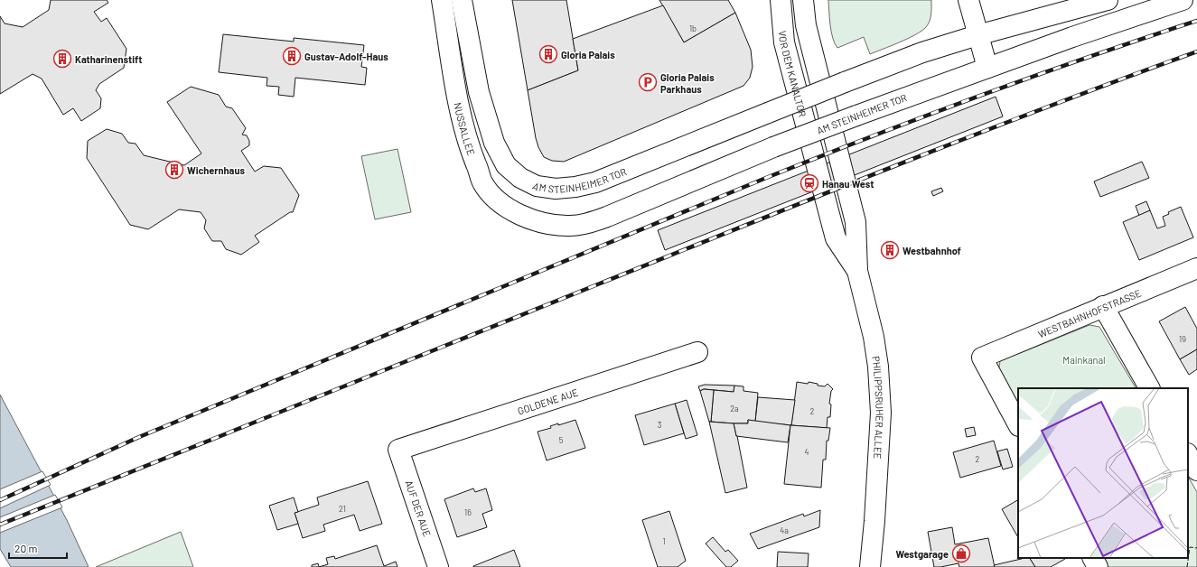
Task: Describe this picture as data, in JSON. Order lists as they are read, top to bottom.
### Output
{
  "streets": {
    "main road": [
      "VOR DEM KANALTOR",
      "AM STEINHEIMER TOR",
      "NUSSALLEE",
      "WESTBAHNHOFSTRASSE",
      "GOLDENE AUE",
      "PHILIPPSRUHER ALLEE",
      "AUF DER AUE"
    ]
  },
  "crossings": [
    ["VOR DEM KANALTOR", "PHILIPPSRUHER ALLEE"],
    ["AM STEINHEIMER TOR", "NUSSALLEE"],
    ["GOLDENE AUE", "AUF DER AUE"]
  ],
  "parks": ["Mainkanal"],
  "places": {
    "building": [
      "Gloria Palais",
      "Gustav-Adolf-Haus",
      "Katharinenstift",
      "Wichernhaus",
      "Westbahnhof"
    ],
    "parking": ["Gloria Palais Parkhaus"],
    "station": ["Hanau West"],
    "shop": ["Westgarage"]
  },
  "house_numbers": [
    "1b",
    "19",
    "2a",
    "2",
    "3",
    "5",
    "4",
    "2",
    "21",
    "16",
    "4a",
    "1"
  ],
  "scale_bar": "20 m"
}
